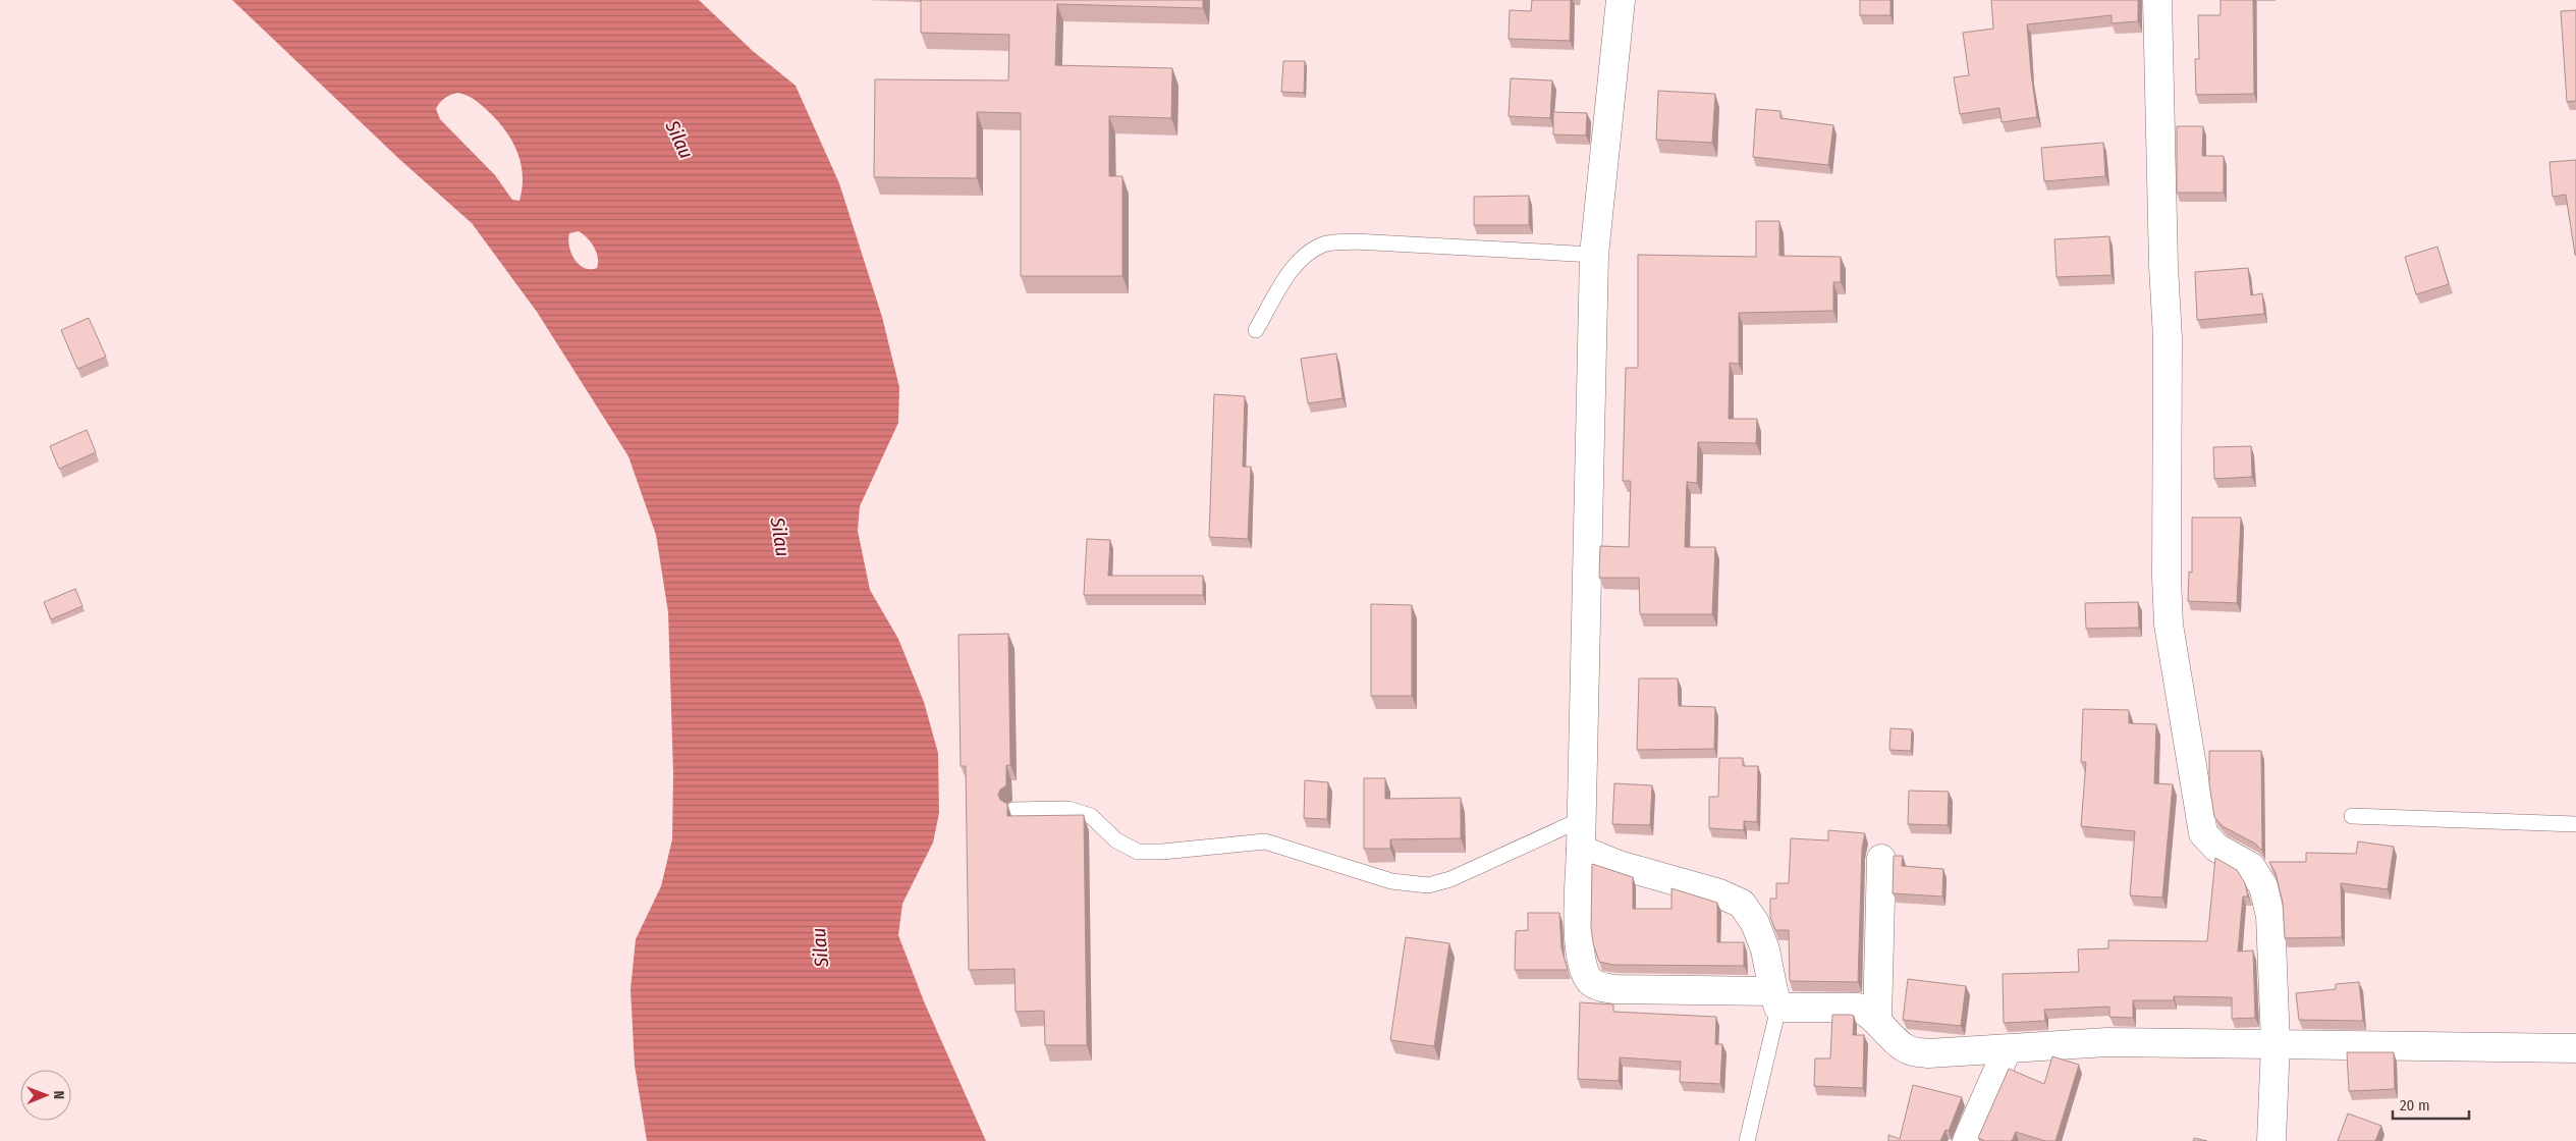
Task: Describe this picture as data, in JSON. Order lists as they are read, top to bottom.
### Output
{
  "water": ["Silau"],
  "scale_bar": "20 m",
  "north": "right"
}
